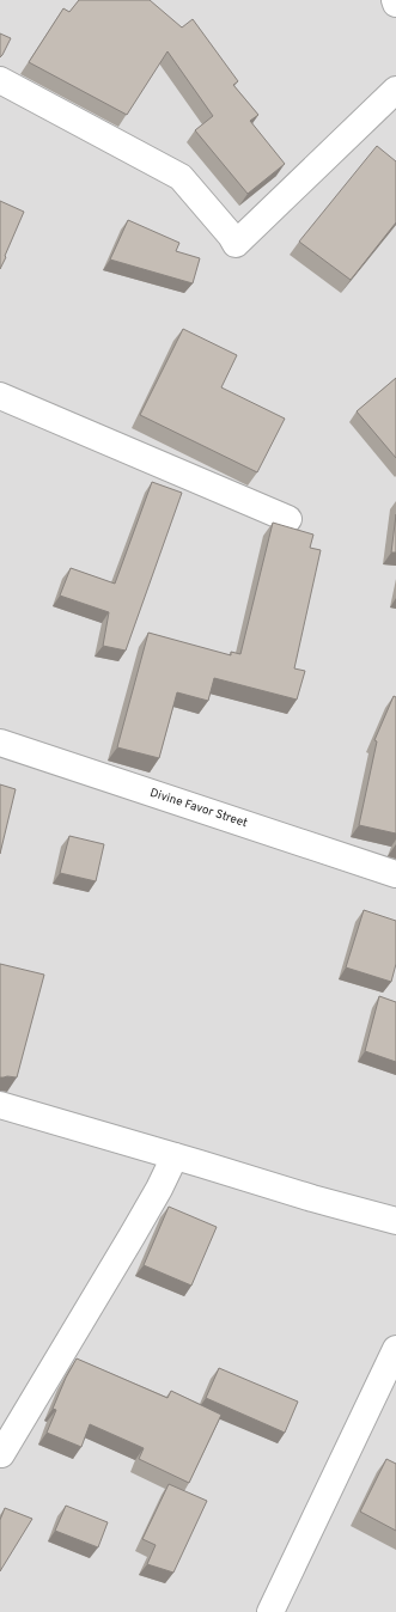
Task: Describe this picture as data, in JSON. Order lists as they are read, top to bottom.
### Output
{
  "streets": {
    "street": ["Divine Favor Street"]
  }
}
